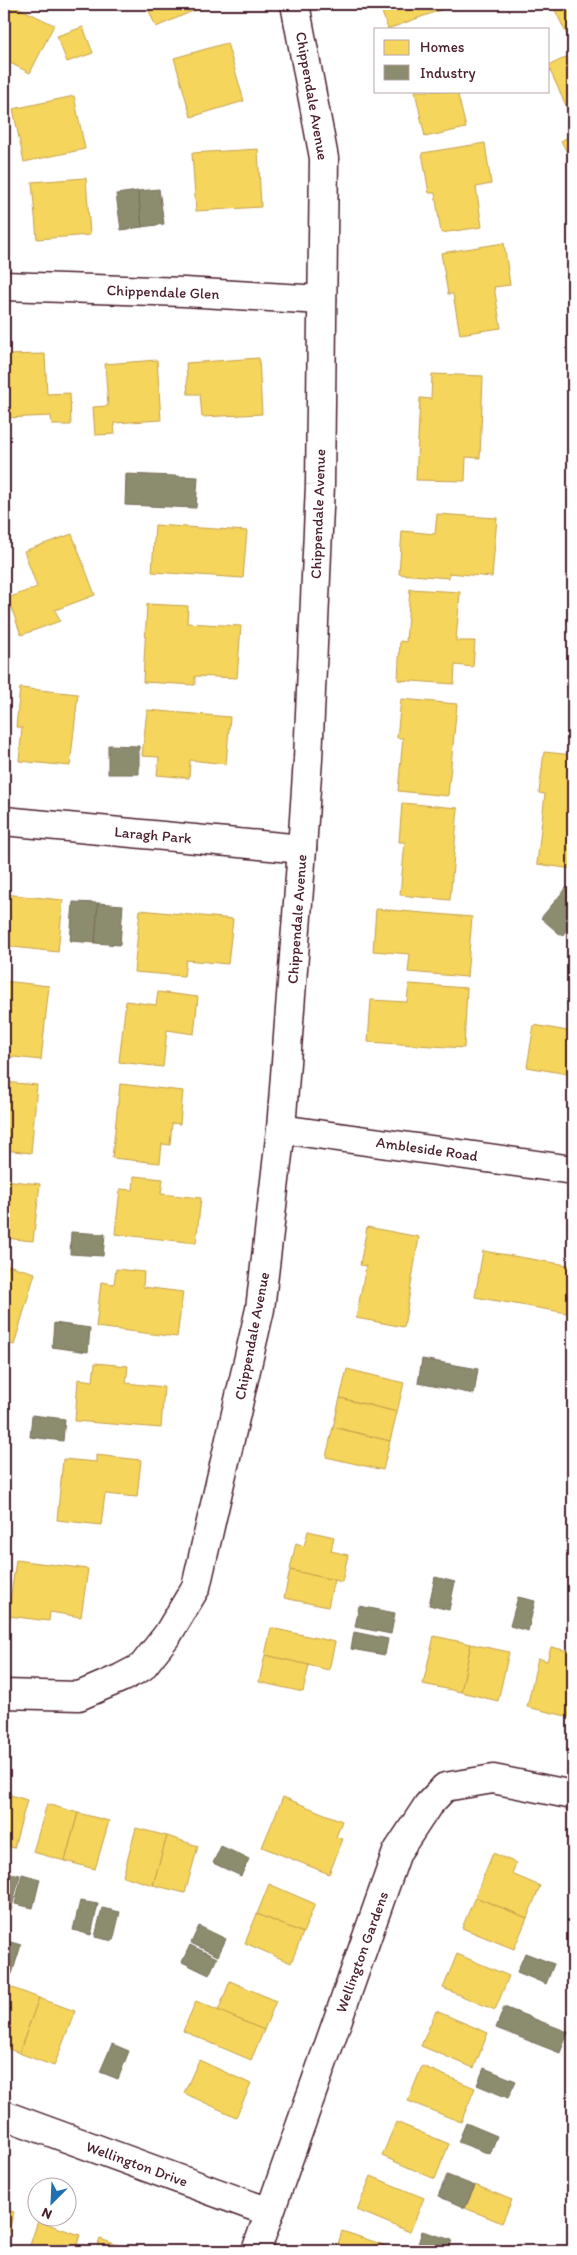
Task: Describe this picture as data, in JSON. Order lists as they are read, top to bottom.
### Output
{
  "streets": {
    "street": [
      "Chippendale Avenue",
      "Chippendale Glen",
      "Laragh Park",
      "Ambleside Road",
      "Wellington Gardens",
      "Wellington Drive"
    ]
  },
  "crossings": [
    ["Chippendale Avenue", "Chippendale Glen"],
    ["Chippendale Avenue", "Laragh Park"],
    ["Chippendale Avenue", "Ambleside Road"],
    ["Wellington Gardens", "Wellington Drive"]
  ],
  "legend": ["Homes", "Industry"],
  "north": "bottom left"
}
